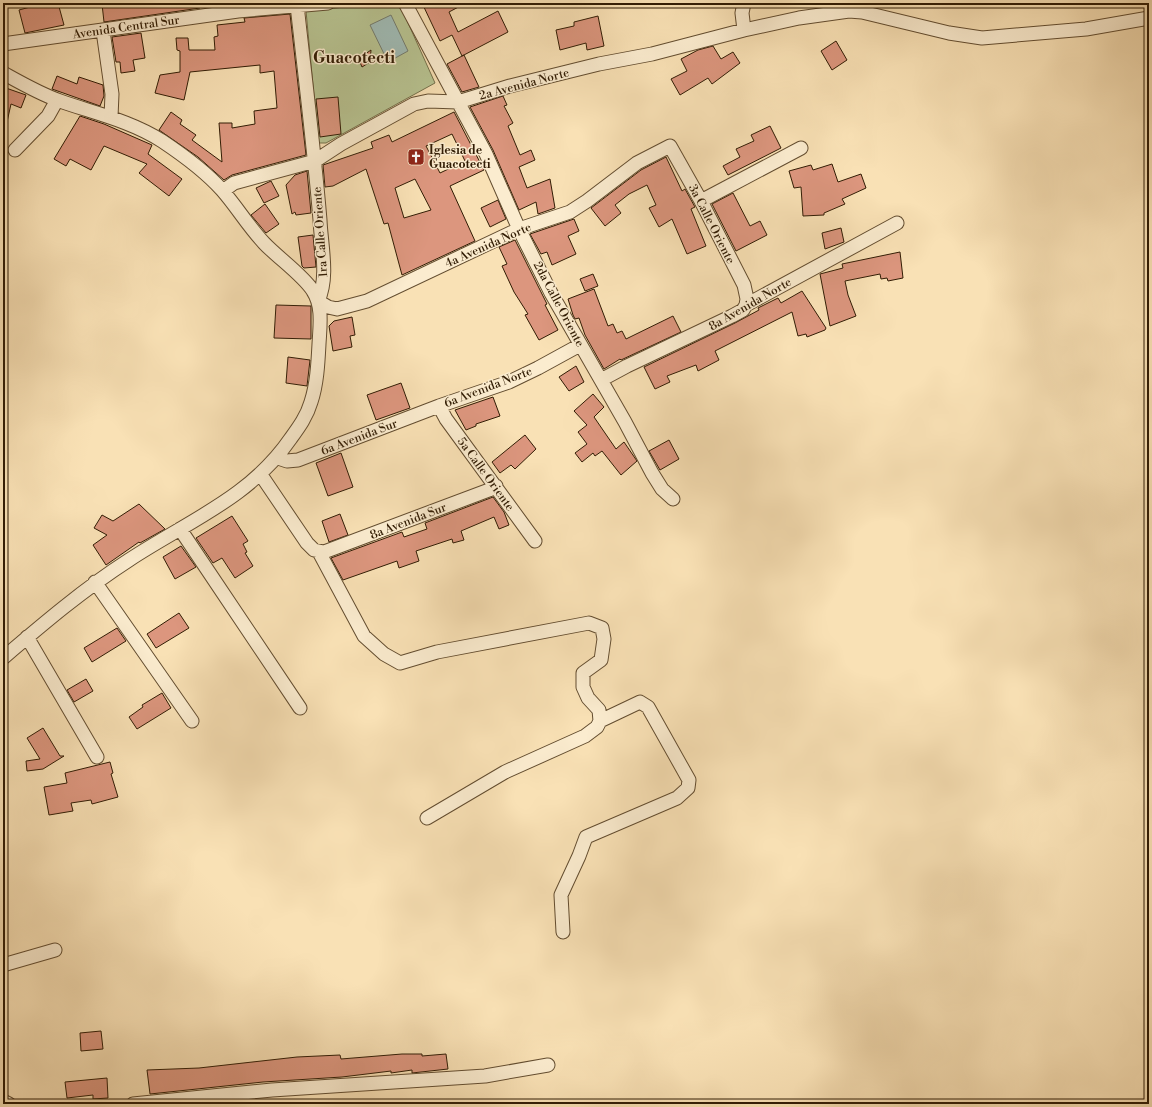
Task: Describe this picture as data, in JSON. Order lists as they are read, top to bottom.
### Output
{
  "streets": {
    "street": [
      "Avenida Central Sur",
      "2a Avenida Norte",
      "3a Calle Oriente",
      "1ra Calle Oriente",
      "4a Avenida Norte",
      "2da Calle Oriente",
      "8a Avenida Norte",
      "6a Avenida Norte",
      "6a Avenida Sur",
      "5a Calle Oriente",
      "8a Avenida Sur"
    ]
  },
  "crossings": [
    ["Avenida Central Sur", "1ra Calle Oriente"],
    ["2a Avenida Norte", "1ra Calle Oriente"],
    ["2a Avenida Norte", "2da Calle Oriente"],
    ["3a Calle Oriente", "4a Avenida Norte"],
    ["3a Calle Oriente", "8a Avenida Norte"],
    ["1ra Calle Oriente", "4a Avenida Norte"],
    ["4a Avenida Norte", "2da Calle Oriente"],
    ["2da Calle Oriente", "8a Avenida Norte"],
    ["2da Calle Oriente", "6a Avenida Norte"],
    ["6a Avenida Norte", "6a Avenida Sur"],
    ["6a Avenida Norte", "5a Calle Oriente"],
    ["6a Avenida Sur", "5a Calle Oriente"],
    ["5a Calle Oriente", "8a Avenida Sur"]
  ],
  "districts": ["Guacotecti"],
  "places": {
    "church": ["Iglesia de Guacotecti"]
  }
}
